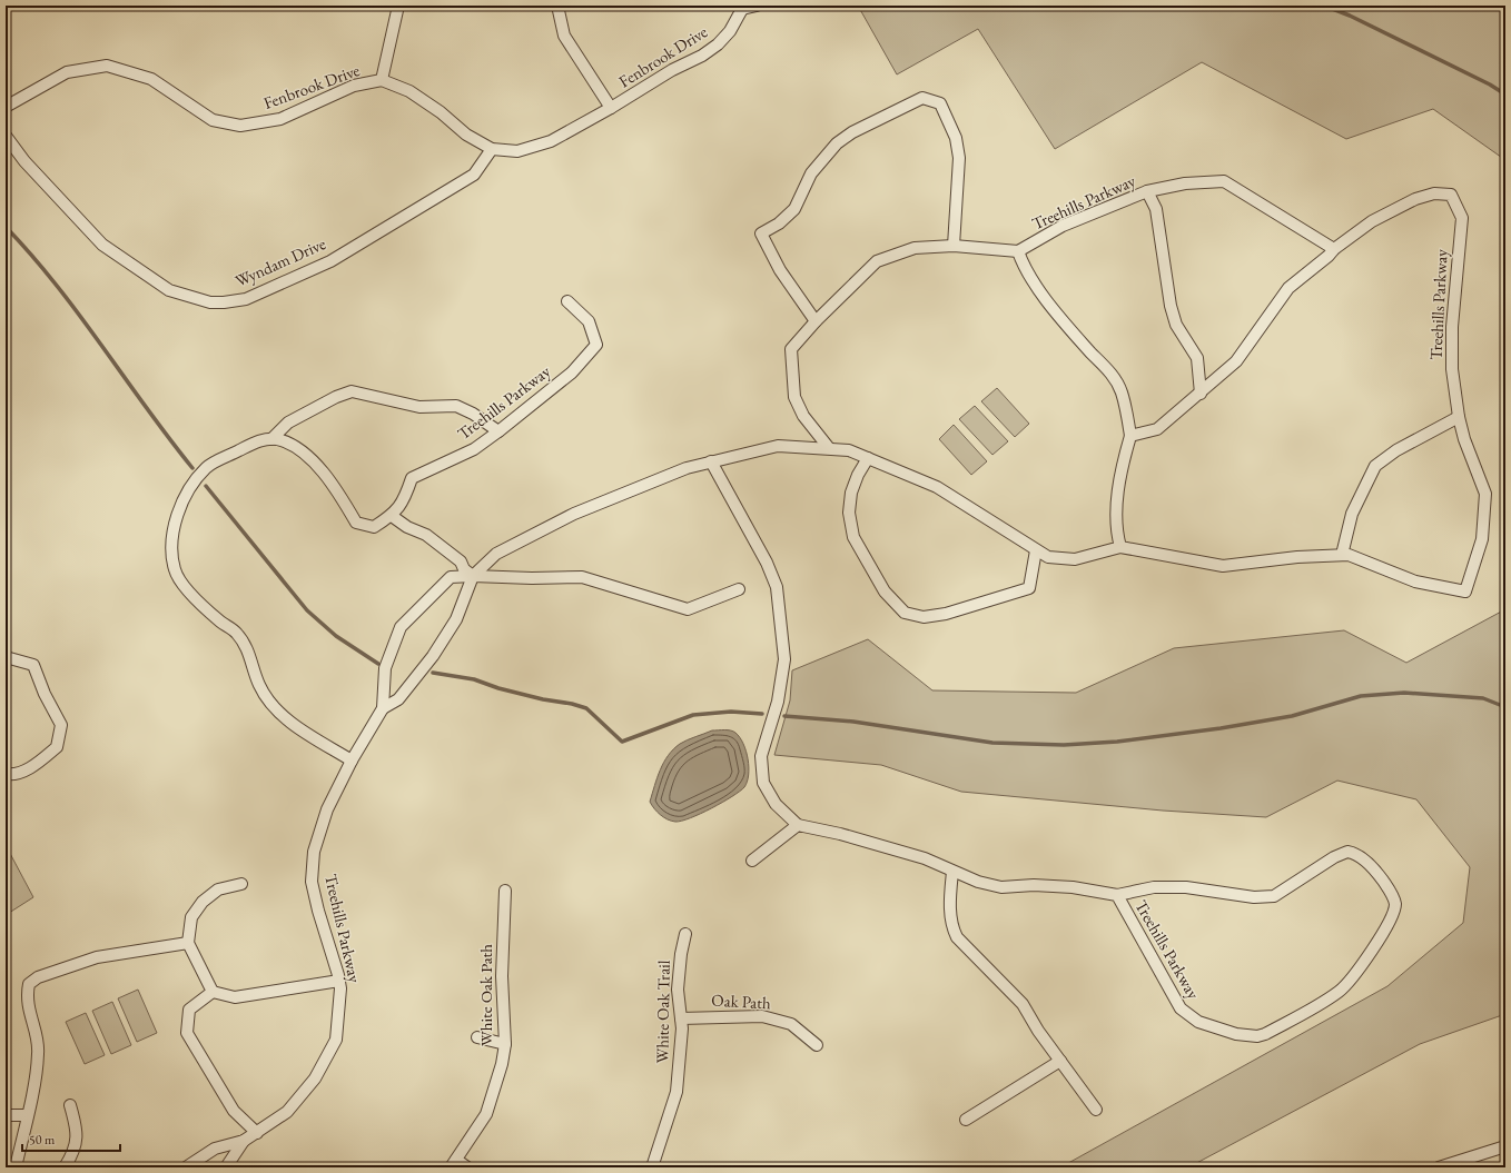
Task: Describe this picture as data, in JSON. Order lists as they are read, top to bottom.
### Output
{
  "streets": {
    "street": [
      "Fenbrook Drive",
      "Treehills Parkway",
      "Wyndam Drive",
      "White Oak Path",
      "Oak Path",
      "White Oak Trail"
    ]
  },
  "crossings": [
    ["Fenbrook Drive", "Wyndam Drive"],
    ["Oak Path", "White Oak Trail"]
  ],
  "scale_bar": "50 m"
}
